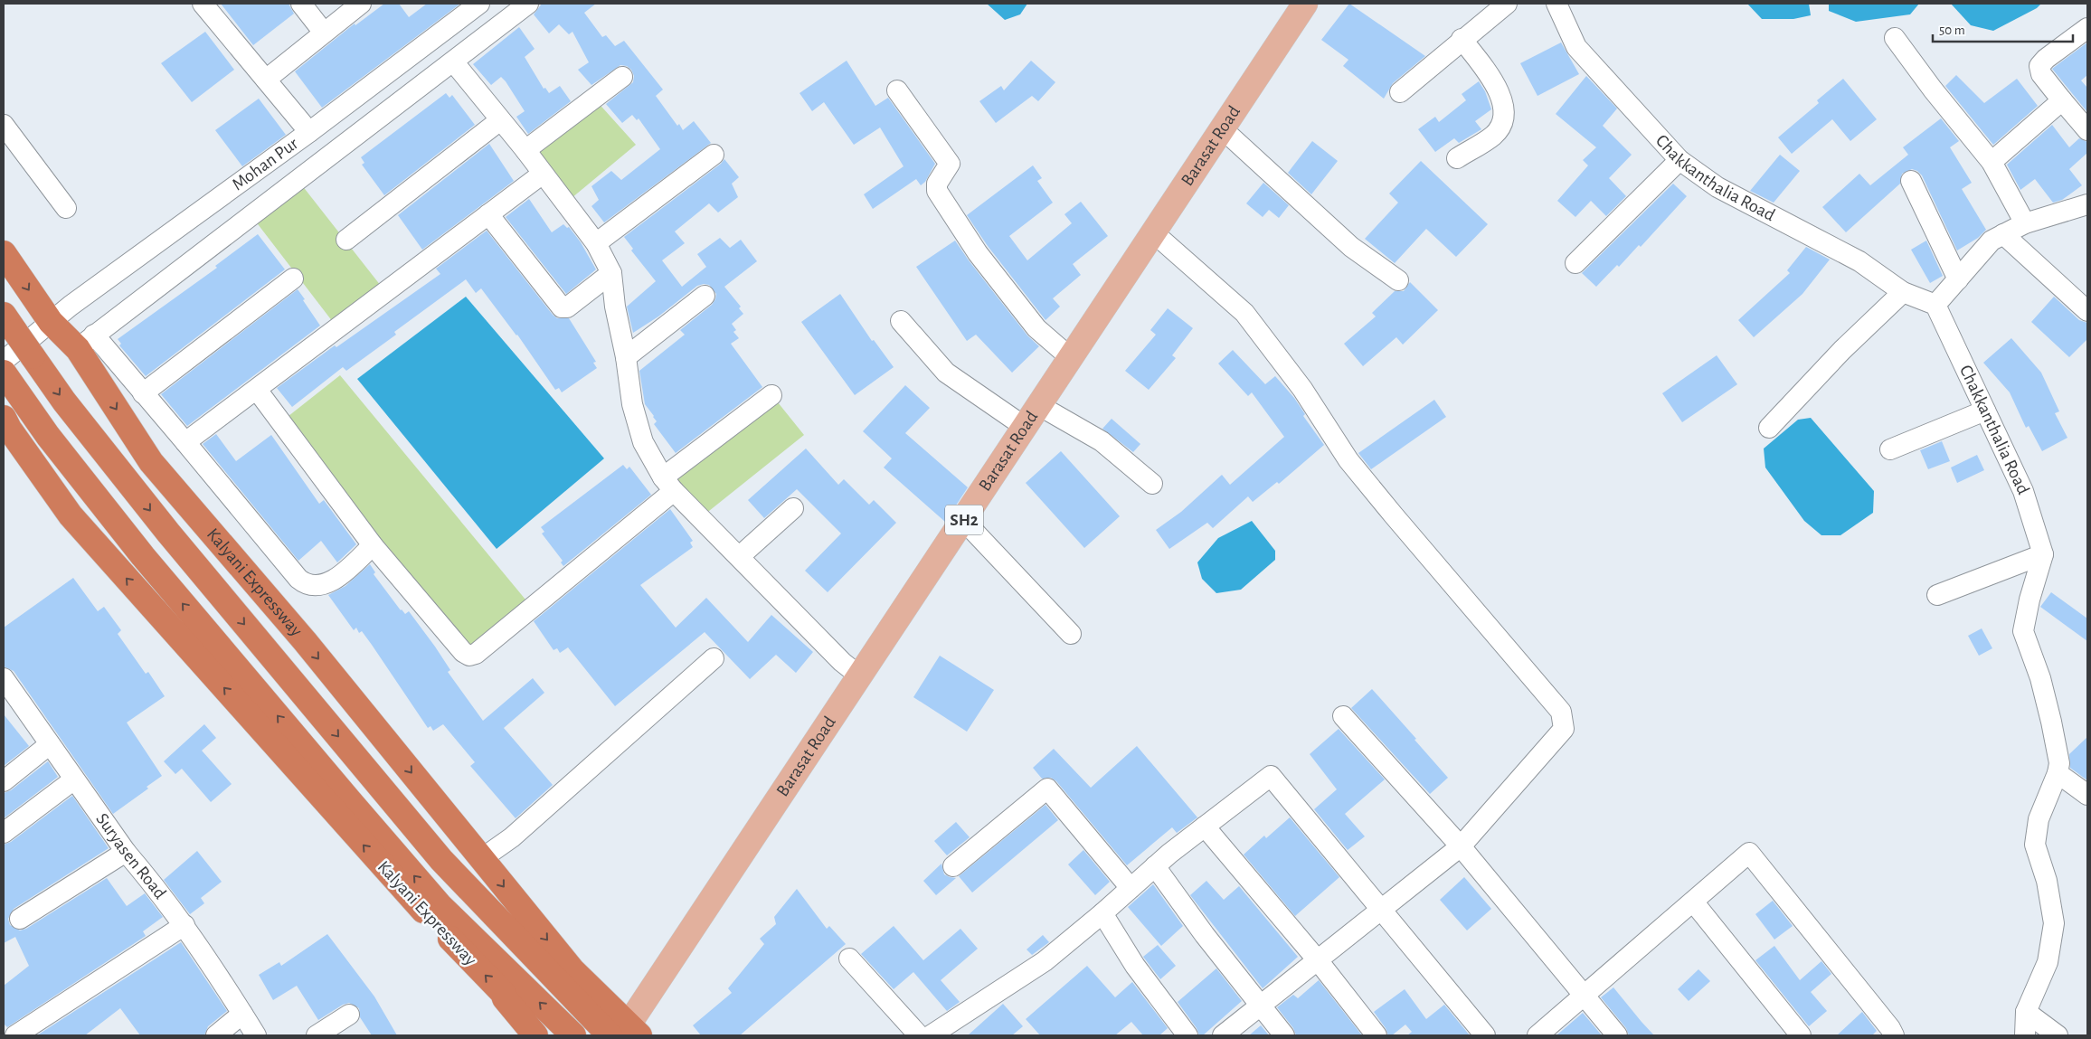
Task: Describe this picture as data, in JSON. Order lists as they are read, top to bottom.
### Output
{
  "streets": {
    "highway": ["Kalyani Expressway"],
    "main road": ["Barasat Road", "SH2"],
    "street": ["Mohan Pur", "Chakkanthalia Road", "Suryasen Road"]
  },
  "crossings": [
    ["Barasat Road", "Kalyani Expressway"],
    ["Mohan Pur", "Kalyani Expressway"]
  ],
  "scale_bar": "50 m"
}
